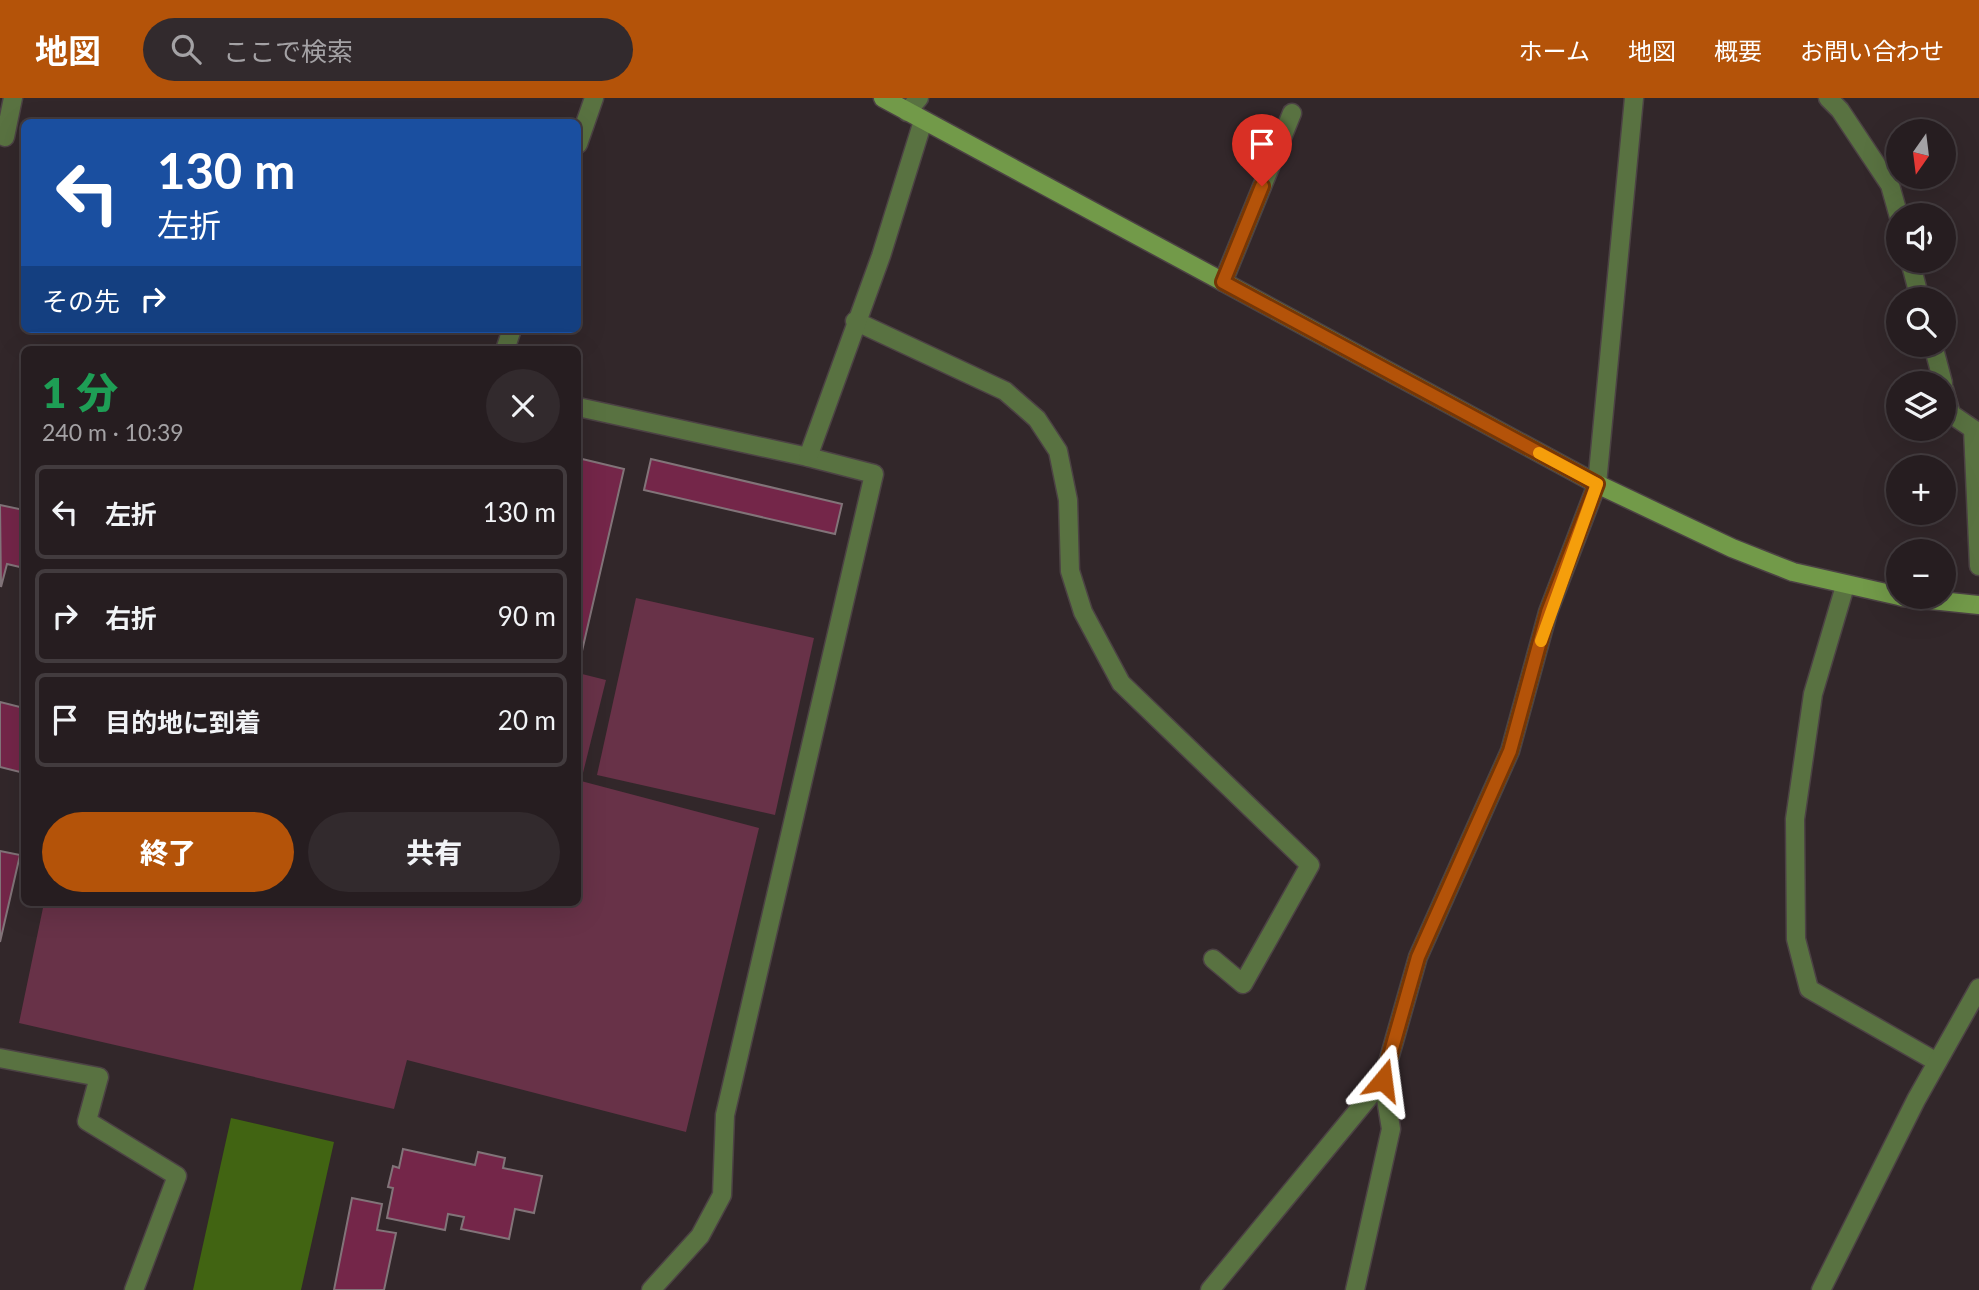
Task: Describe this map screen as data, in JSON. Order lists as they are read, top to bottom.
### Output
{
  "north": "bottom",
  "page": {
    "header": "地図",
    "search": "ここで検索",
    "nav": [
      "ホーム",
      "地図",
      "概要",
      "お問い合わせ"
    ],
    "map_buttons": ["+", "−"],
    "turn": ["130 m", "左折"],
    "then": "その先",
    "heading": ["1 分", "240 m · 10:39"],
    "list": [
      {
        "name": "左折",
        "value": "130 m"
      },
      {
        "name": "右折",
        "value": "90 m"
      },
      {
        "name": "目的地に到着",
        "value": "20 m"
      }
    ],
    "buttons": ["終了", "共有"]
  }
}
